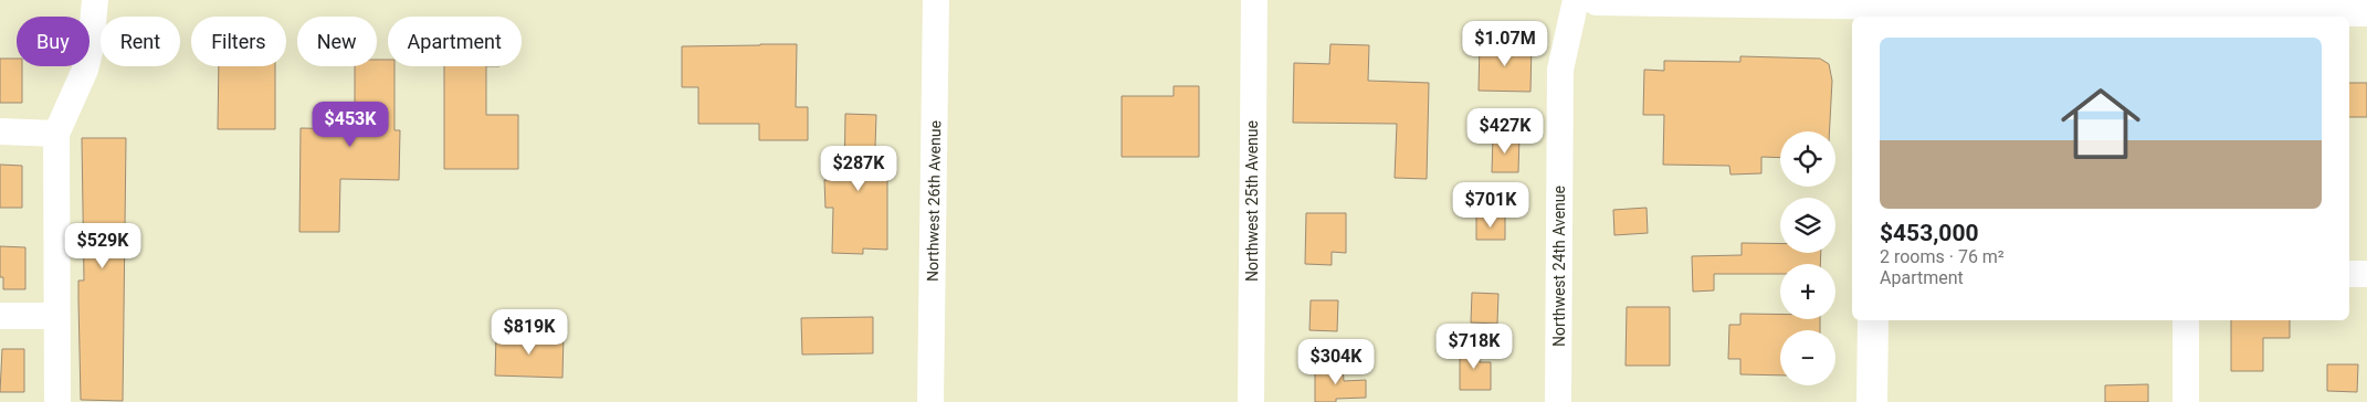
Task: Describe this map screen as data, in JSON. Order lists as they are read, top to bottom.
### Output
{
  "streets": {
    "street": ["Northwest 26th Avenue", "Northwest 25th Avenue", "Northwest 24th Avenue"]
  },
  "page": {
    "chip": [
      "Buy",
      "Rent",
      "Filters",
      "New",
      "Apartment"
    ],
    "list": [
      {
        "name": "$453,000",
        "note": "2 rooms · 76 m² · Apartment"
      }
    ],
    "price": [
      "$1.07M",
      "$453K",
      "$427K",
      "$287K",
      "$701K",
      "$529K",
      "$819K",
      "$718K",
      "$304K"
    ],
    "map_buttons": ["+", "−"]
  }
}
